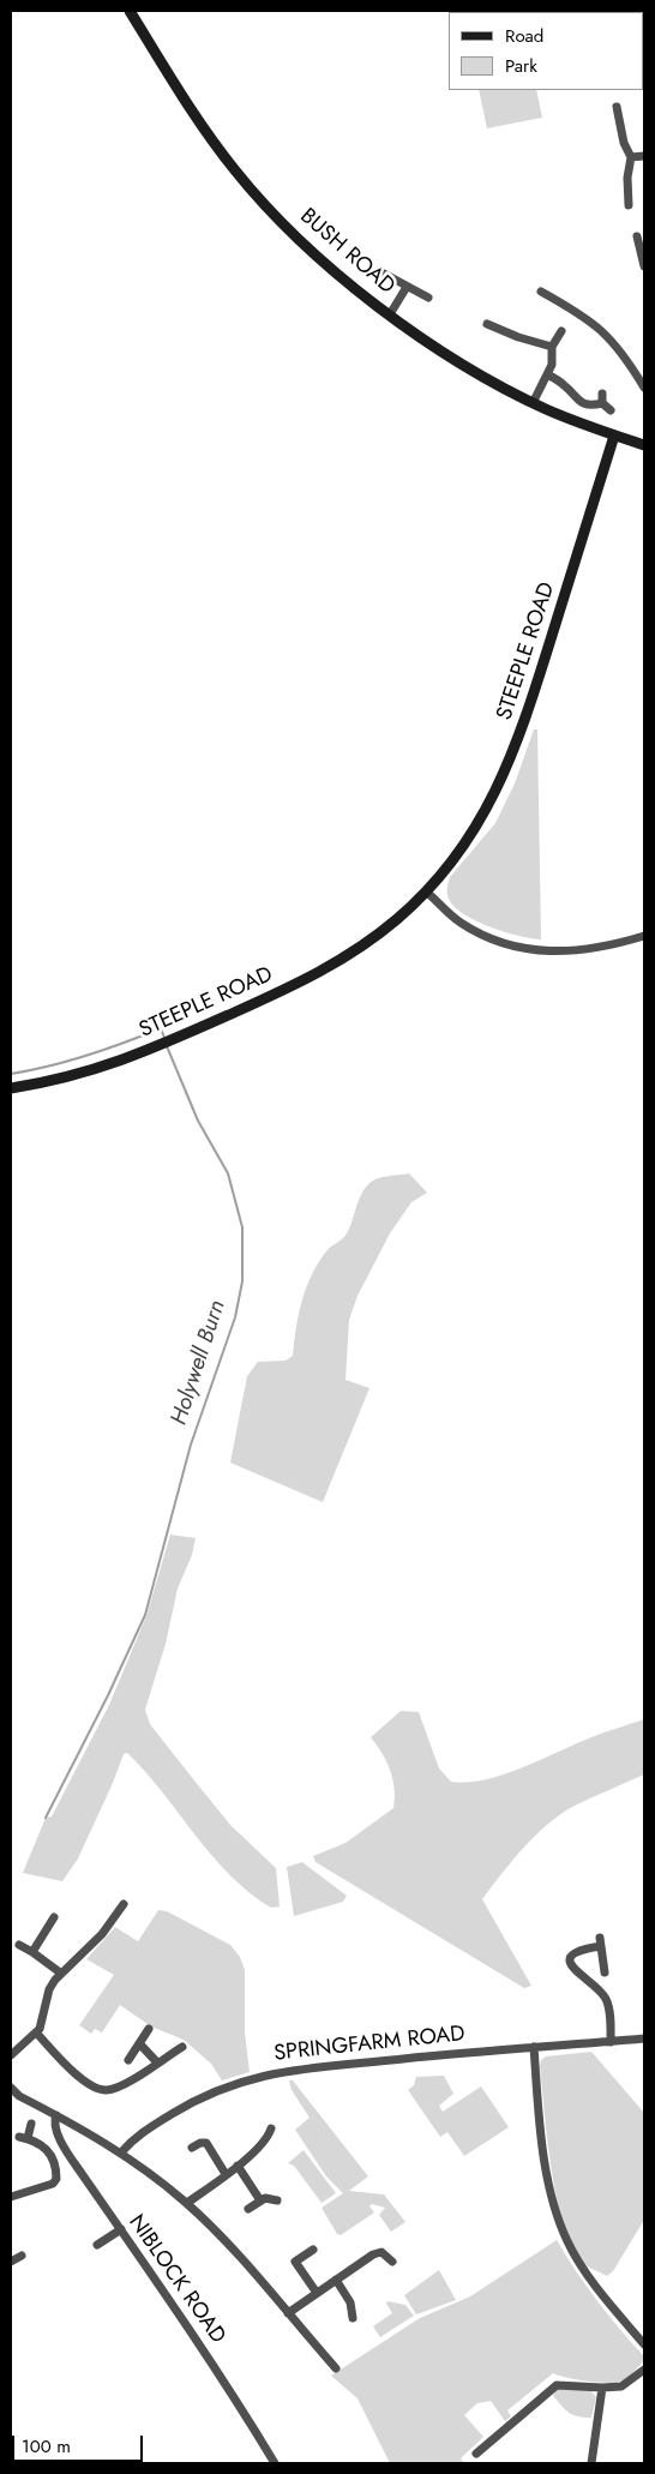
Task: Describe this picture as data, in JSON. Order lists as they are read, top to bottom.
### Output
{
  "streets": {
    "street": [
      "BUSH ROAD",
      "STEEPLE ROAD",
      "SPRINGFARM ROAD",
      "NIBLOCK ROAD"
    ]
  },
  "crossings": [
    ["BUSH ROAD", "STEEPLE ROAD"]
  ],
  "water": ["Holywell Burn"],
  "legend": ["Road", "Park"],
  "scale_bar": "100 m"
}
